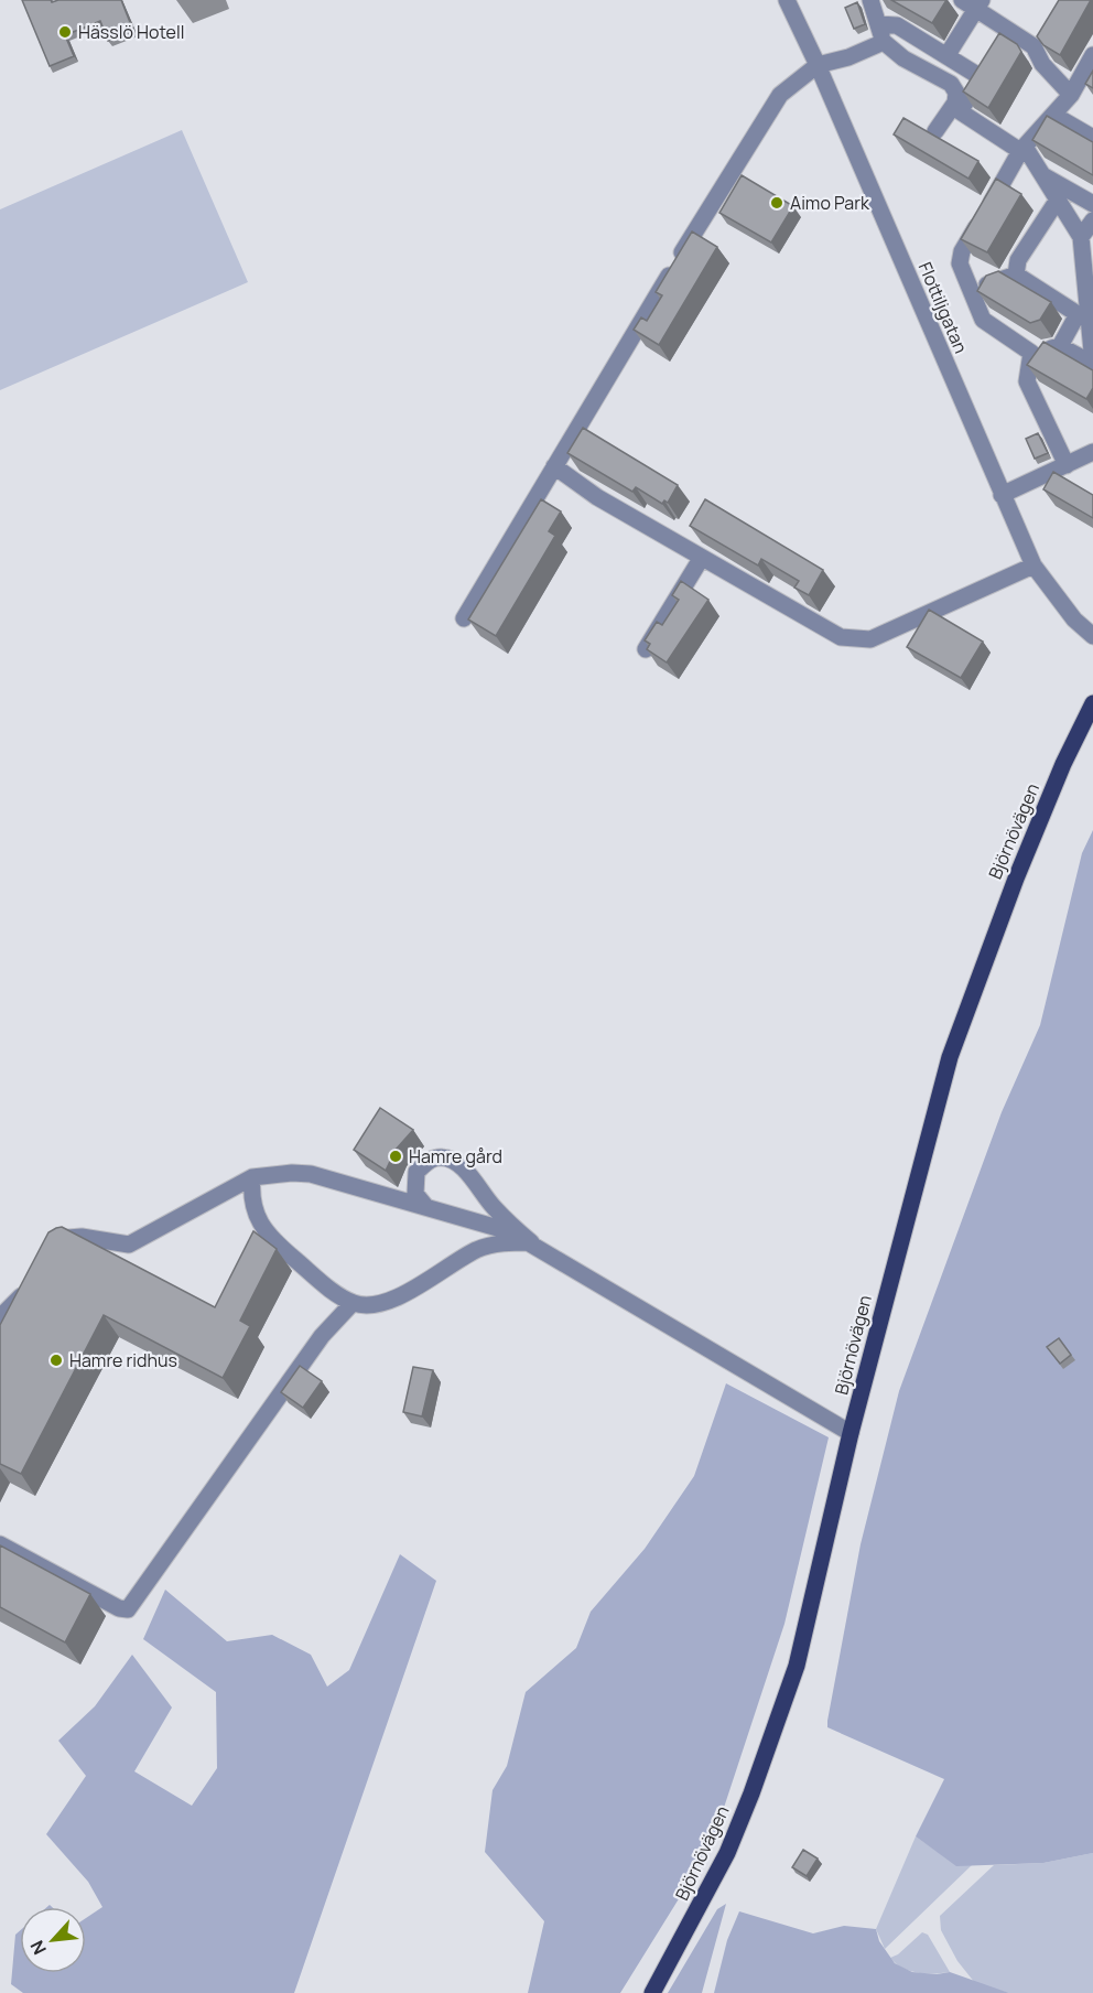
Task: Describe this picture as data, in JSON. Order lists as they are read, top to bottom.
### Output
{
  "streets": {
    "main road": ["Björnövägen"],
    "street": ["Flottiljgatan"]
  },
  "places": [
    "Hässlö Hotell",
    "Aimo Park",
    "Hamre gård",
    "Hamre ridhus"
  ],
  "north": "bottom left"
}
